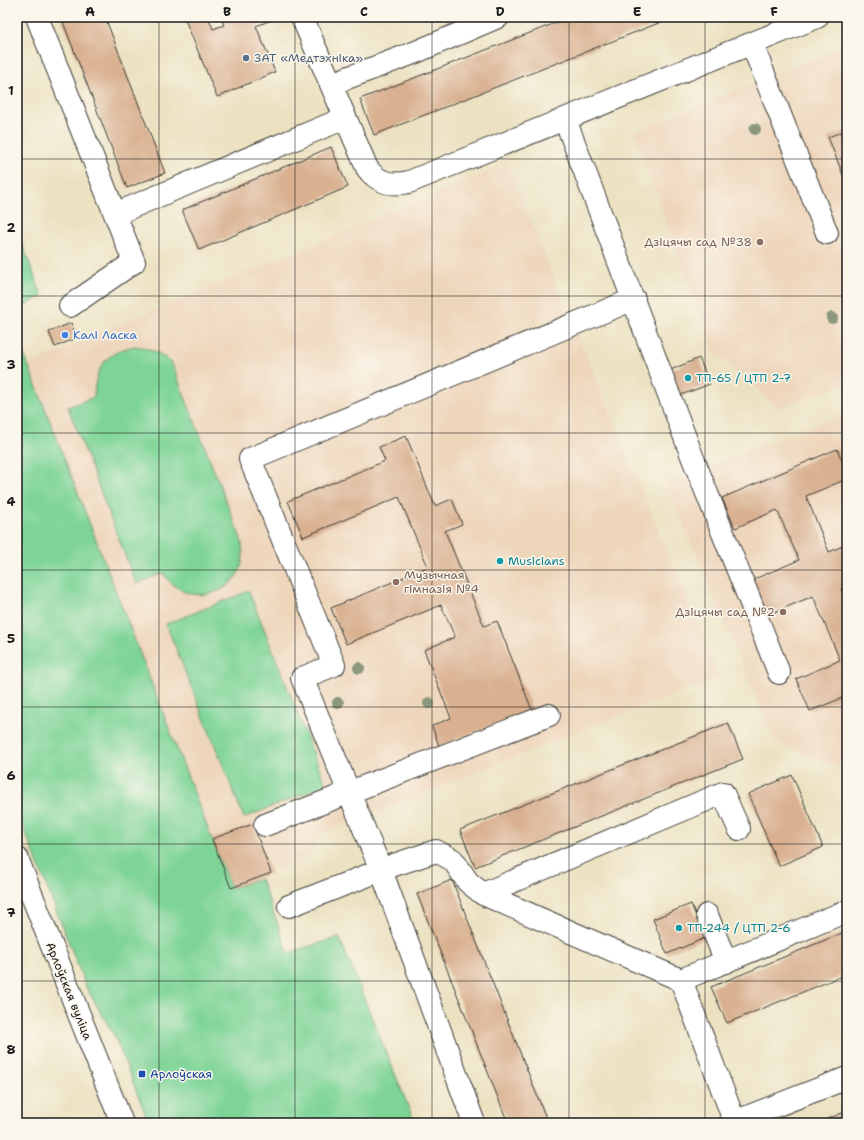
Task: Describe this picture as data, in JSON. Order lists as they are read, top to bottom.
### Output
{
  "streets": {
    "street": ["Арлоўская вуліца"]
  },
  "places": {
    "other": [
      "ЗАТ «Медтэхніка»",
      "Дзіцячы сад №38",
      "Калі Ласка",
      "ТП-65 / ЦТП 2-7",
      "Musicians",
      "Музычная гімназія №4",
      "Дзіцячы сад №2",
      "ТП-244 / ЦТП 2-6"
    ],
    "transit": ["Арлоўская"]
  },
  "grid": {
    "columns": [
      "A",
      "B",
      "C",
      "D",
      "E",
      "F"
    ],
    "rows": [
      "1",
      "2",
      "3",
      "4",
      "5",
      "6",
      "7",
      "8"
    ]
  }
}
